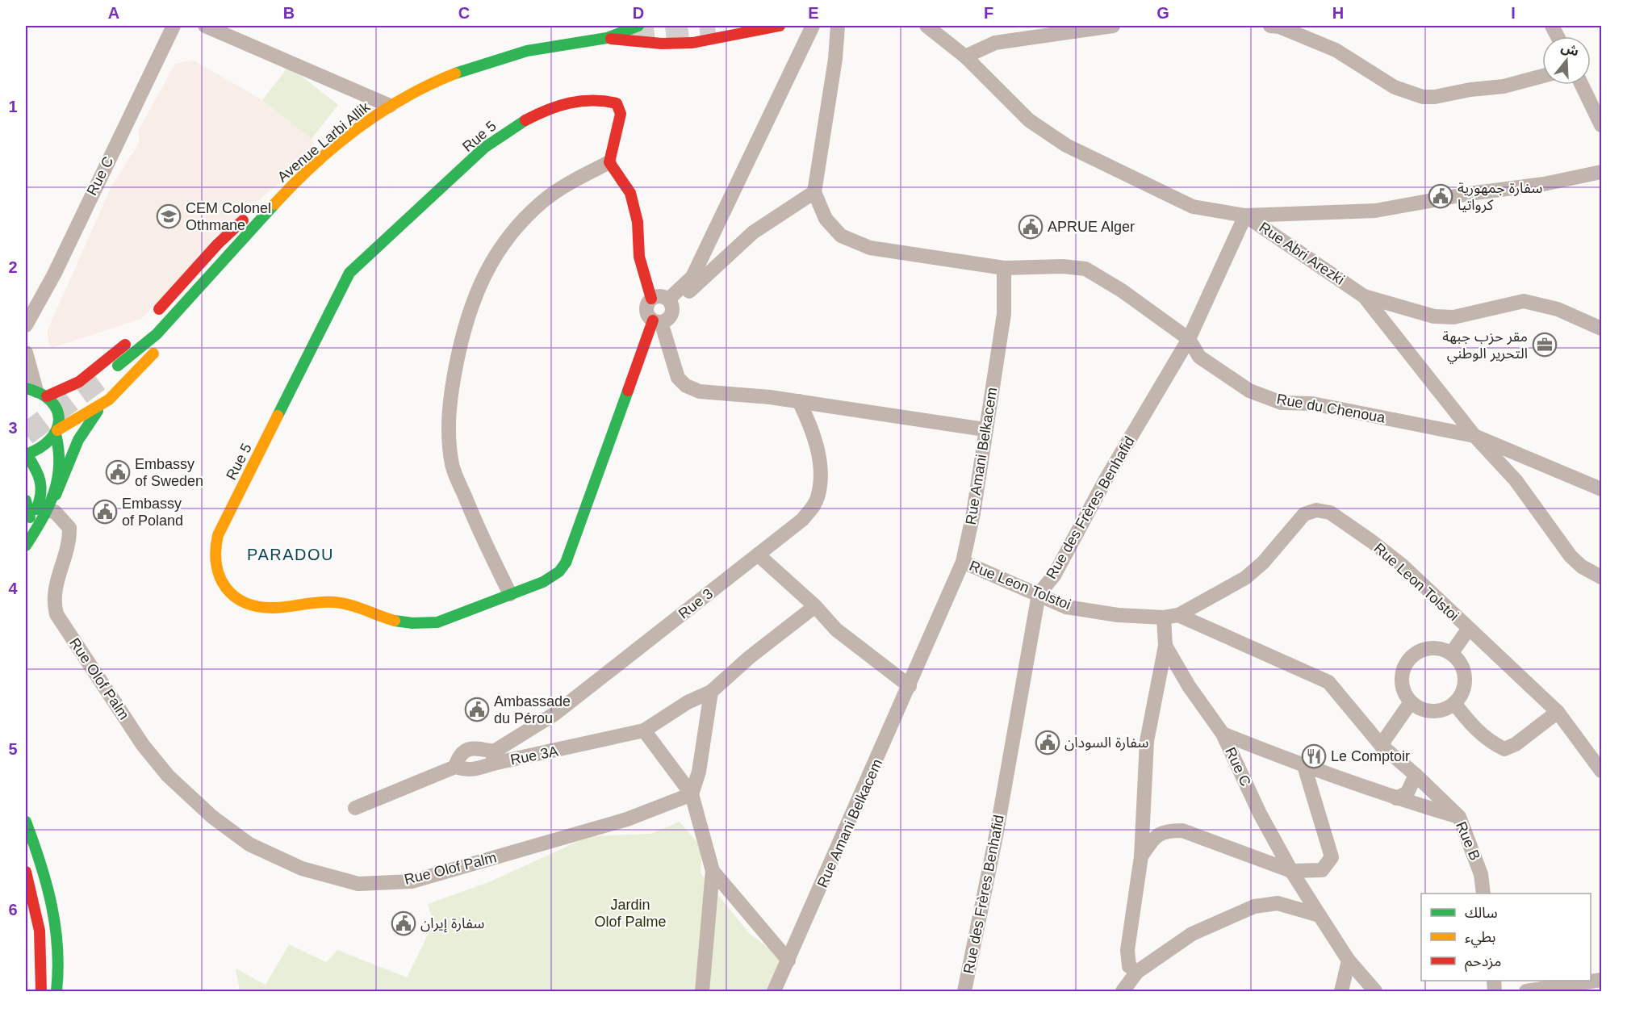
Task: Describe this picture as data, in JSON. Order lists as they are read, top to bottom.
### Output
{
  "streets": {
    "main road": ["Rue 5", "Avenue Larbi Allik"],
    "street": [
      "Rue C",
      "Rue Abri Arezki",
      "Rue du Chenoua",
      "Rue Amani Belkacem",
      "Rue des Frères Benhafid",
      "Rue Leon Tolstoi",
      "Rue 3",
      "Rue Olof Palm",
      "Rue 3A",
      "Rue B"
    ]
  },
  "crossings": [
    ["Rue C", "Rue Leon Tolstoi"],
    ["Rue Abri Arezki", "Rue du Chenoua"],
    ["Rue Abri Arezki", "Rue des Frères Benhafid"],
    ["Rue du Chenoua", "Rue Amani Belkacem"],
    ["Rue du Chenoua", "Rue des Frères Benhafid"],
    ["Rue Amani Belkacem", "Rue Leon Tolstoi"],
    ["Rue des Frères Benhafid", "Rue Leon Tolstoi"],
    ["Rue Leon Tolstoi", "Rue B"],
    ["Rue 3", "Rue 3A"]
  ],
  "districts": ["PARADOU"],
  "parks": ["Jardin Olof Palme"],
  "places": {
    "public building": [
      "سفارة جمهورية كرواتيا",
      "APRUE Alger",
      "Embassy of Sweden",
      "Embassy of Poland",
      "Ambassade du Pérou",
      "سفارة السودان",
      "سفارة إيران"
    ],
    "school or university": ["CEM Colonel Othmane"],
    "office": ["مقر حزب جبهة التحرير الوطني"],
    "restaurant": ["Le Comptoir"]
  },
  "legend": ["سالك", "بطيء", "مزدحم"],
  "north": "top",
  "grid": {
    "columns": [
      "A",
      "B",
      "C",
      "D",
      "E",
      "F",
      "G",
      "H",
      "I"
    ],
    "rows": [
      "1",
      "2",
      "3",
      "4",
      "5",
      "6"
    ]
  }
}
